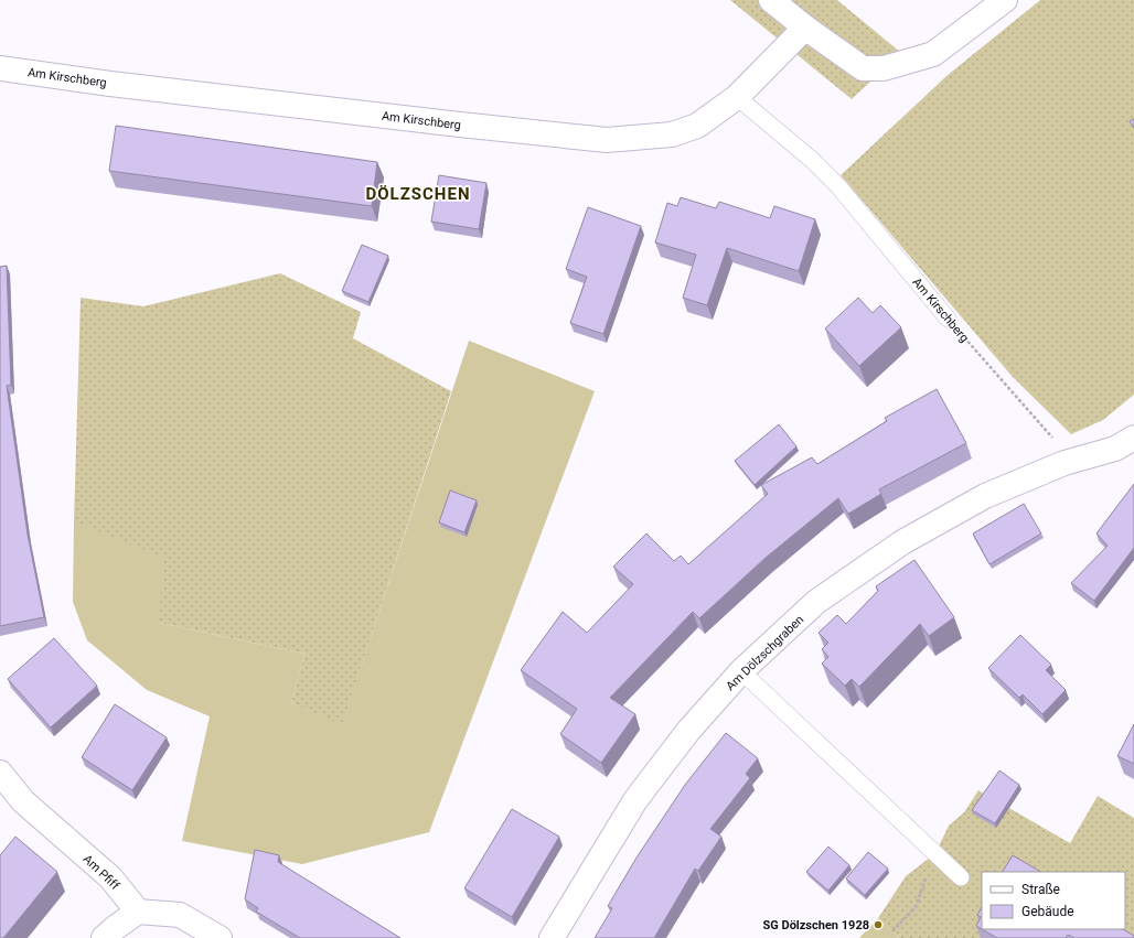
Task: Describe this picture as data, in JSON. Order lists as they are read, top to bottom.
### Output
{
  "streets": {
    "street": ["Am Kirschberg", "Am Dölzschgraben", "Am Pfiff"]
  },
  "crossings": [
    ["Am Kirschberg", "Am Dölzschgraben"]
  ],
  "districts": ["DÖLZSCHEN"],
  "places": ["SG Dölzschen 1928"],
  "legend": ["Straße", "Gebäude"]
}
